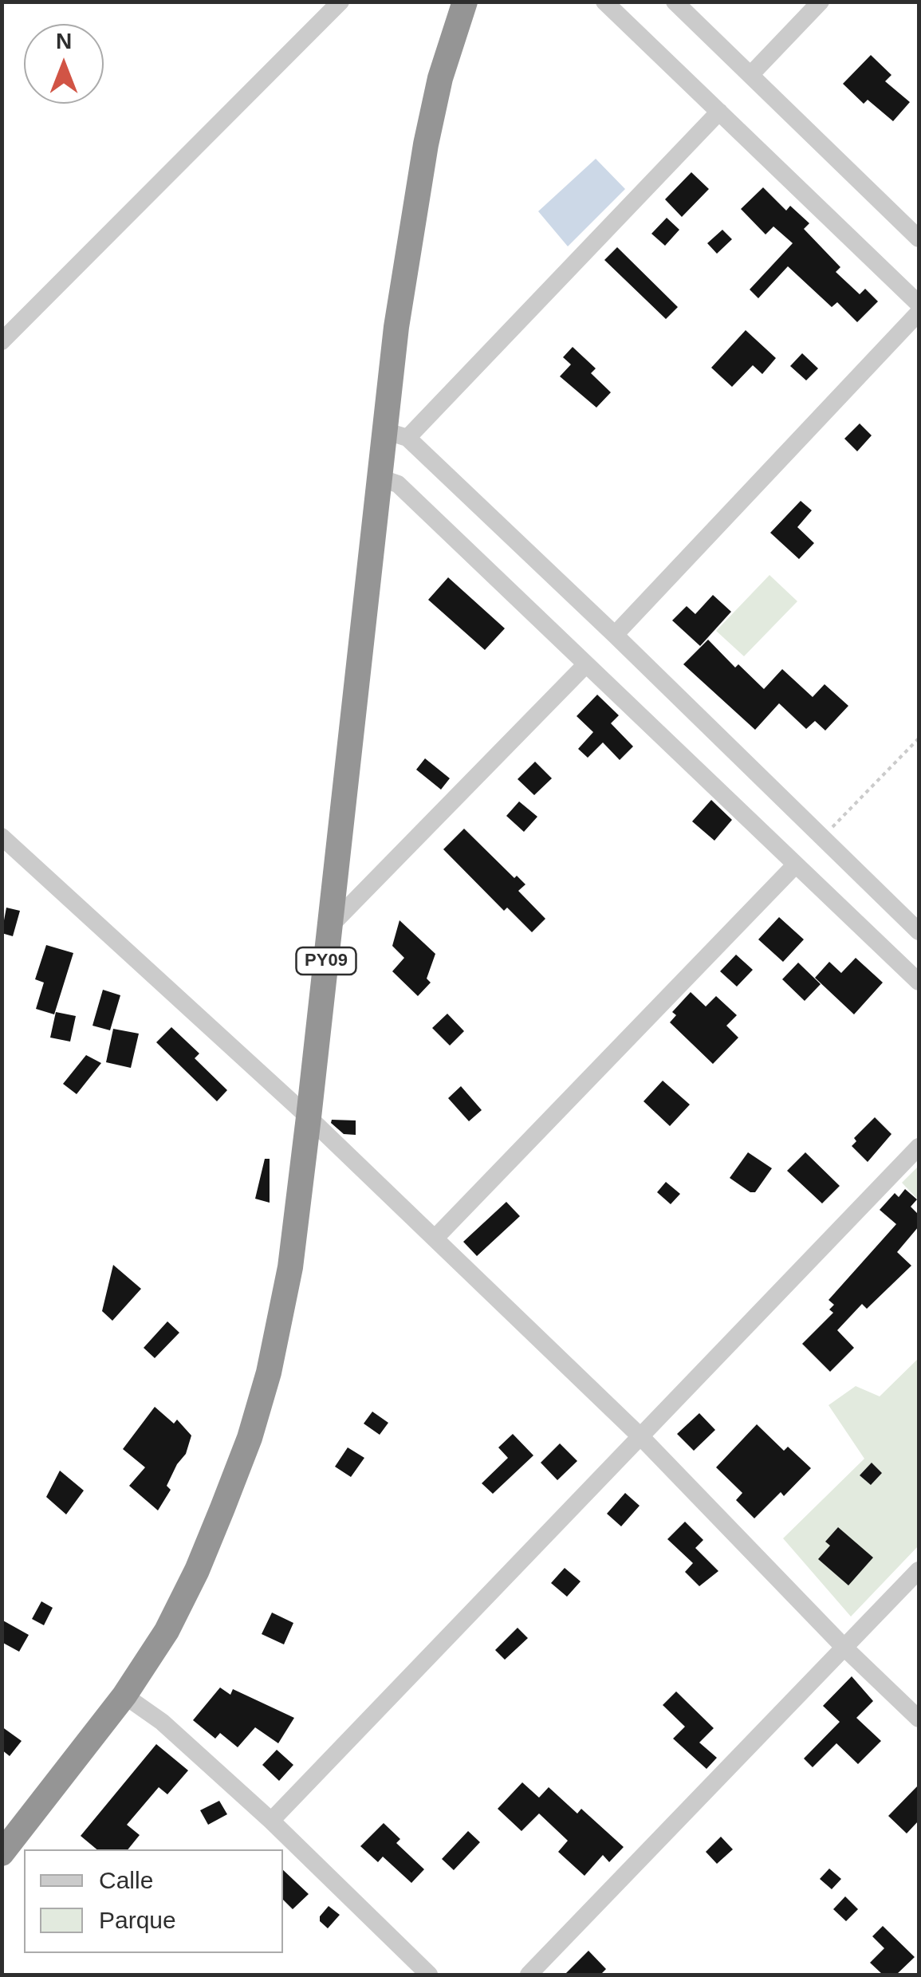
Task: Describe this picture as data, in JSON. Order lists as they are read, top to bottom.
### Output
{
  "streets": {
    "highway": ["PY09"]
  },
  "legend": ["Calle", "Parque"],
  "north": "top"
}
